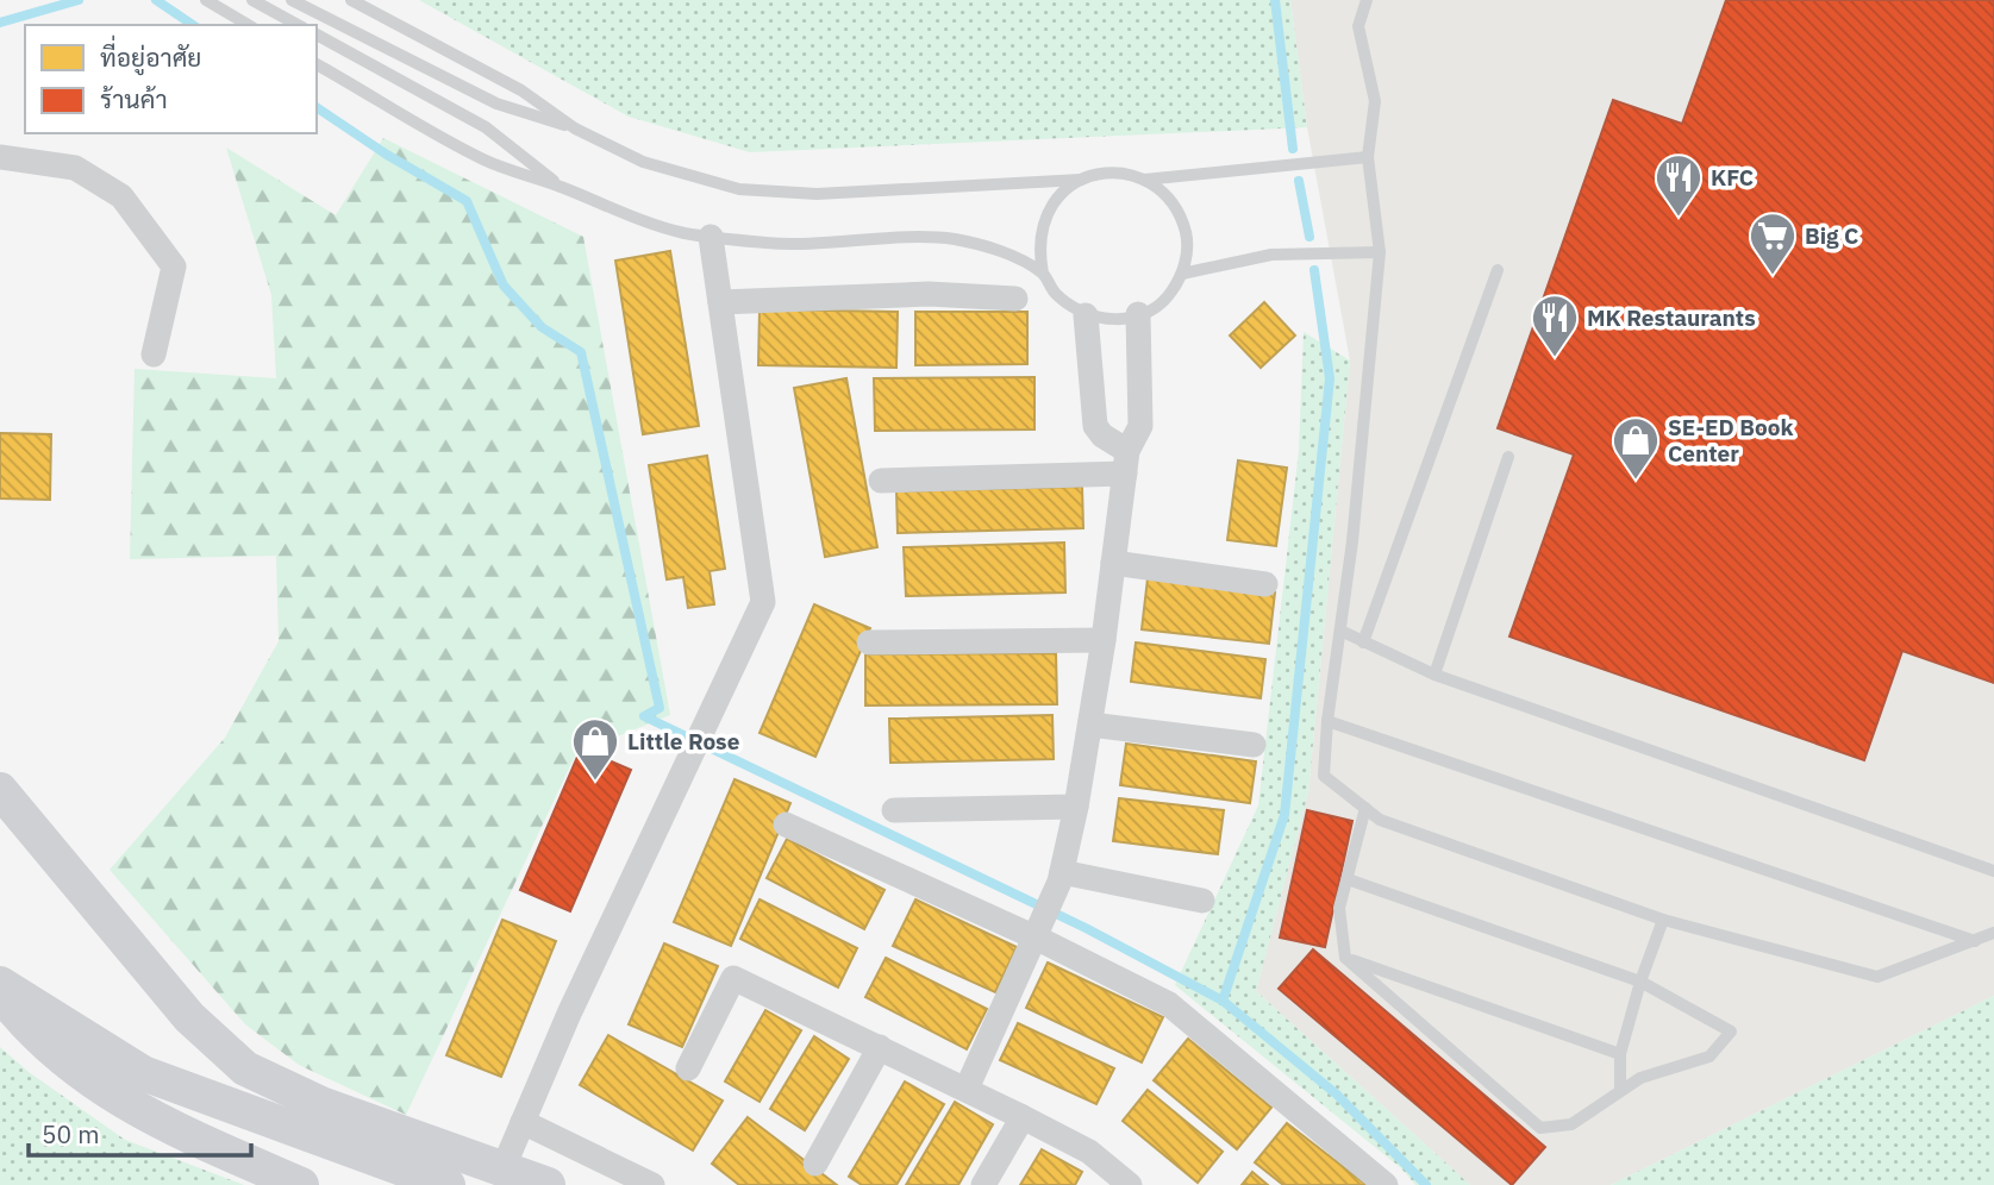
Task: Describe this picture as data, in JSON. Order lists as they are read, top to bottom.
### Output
{
  "places": {
    "restaurant": ["KFC", "MK Restaurants"],
    "supermarket": ["Big C"],
    "shop": ["SE-ED Book Center", "Little Rose"]
  },
  "legend": ["ที่อยู่อาศัย", "ร้านค้า"],
  "scale_bar": "50 m"
}
